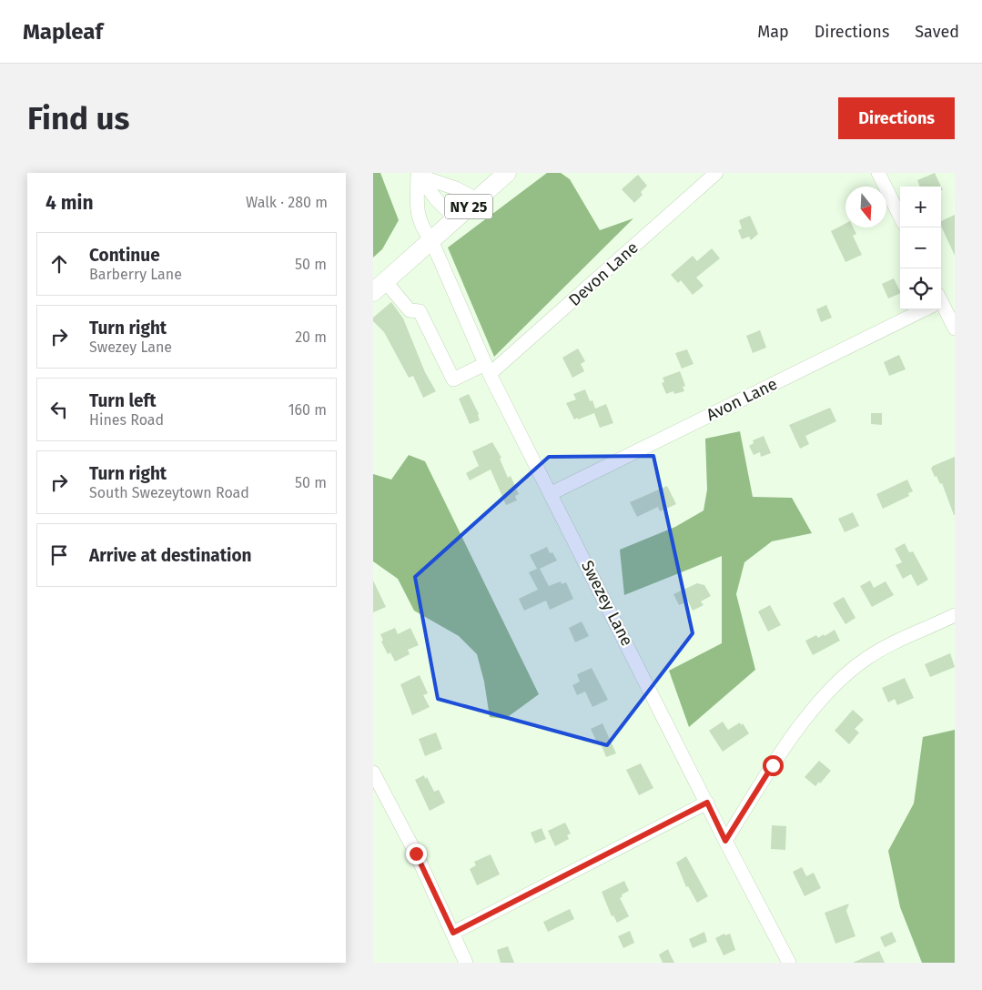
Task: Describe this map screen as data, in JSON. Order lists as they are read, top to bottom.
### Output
{
  "streets": {
    "main road": ["NY 25"],
    "street": ["Devon Lane", "Avon Lane", "Swezey Lane"]
  },
  "crossings": [
    ["NY 25", "Devon Lane"],
    ["NY 25", "Swezey Lane"],
    ["Devon Lane", "Swezey Lane"],
    ["Avon Lane", "Swezey Lane"]
  ],
  "north": "bottom",
  "page": {
    "header": "Mapleaf",
    "nav": ["Map", "Directions", "Saved"],
    "buttons": "Directions",
    "title": "Find us",
    "heading": ["4 min", "Walk · 280 m"],
    "map_buttons": ["+", "−"],
    "list": [
      ["Continue", "Barberry Lane", "50 m"],
      ["Turn right", "Swezey Lane", "20 m"],
      ["Turn left", "Hines Road", "160 m"],
      ["Turn right", "South Swezeytown Road", "50 m"],
      "Arrive at destination"
    ]
  }
}
